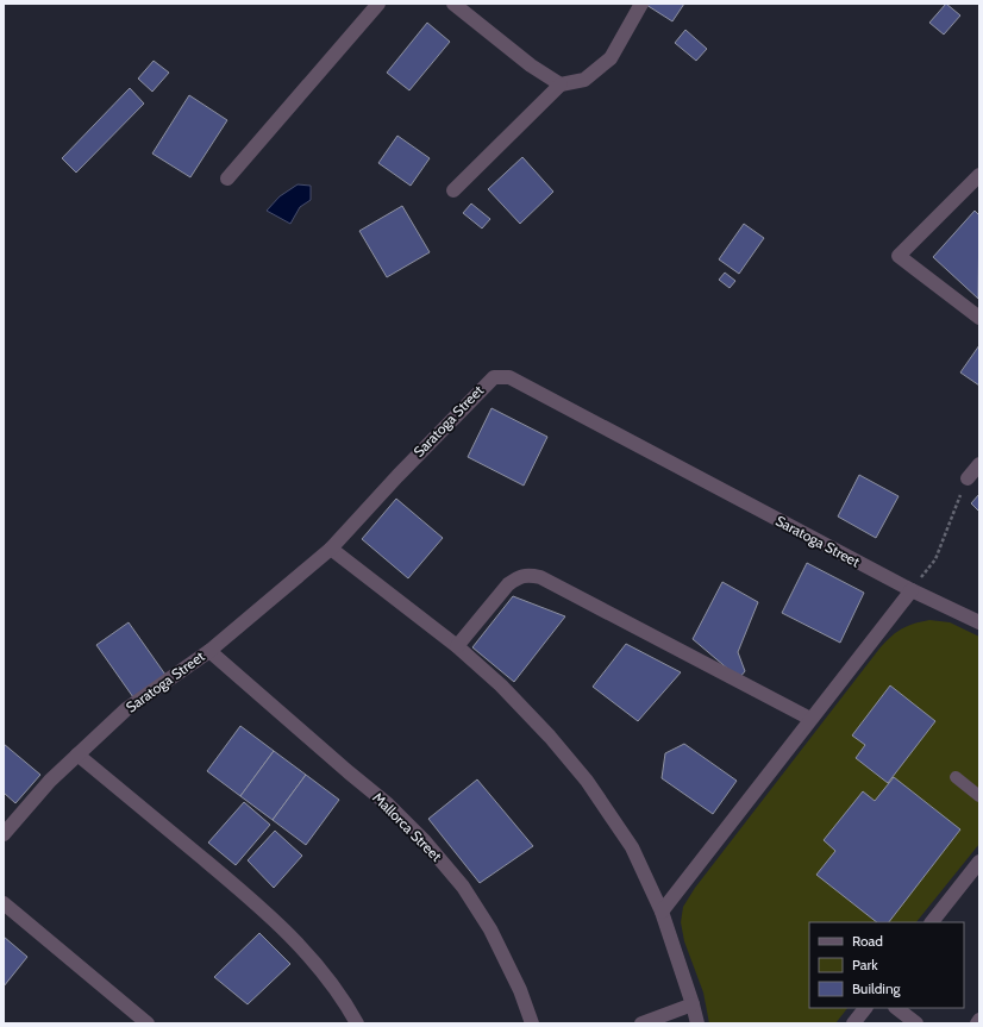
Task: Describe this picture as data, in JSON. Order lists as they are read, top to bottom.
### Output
{
  "streets": {
    "street": ["Saratoga Street", "Mallorca Street"]
  },
  "crossings": [
    ["Saratoga Street", "Mallorca Street"]
  ],
  "legend": ["Road", "Park", "Building"]
}
